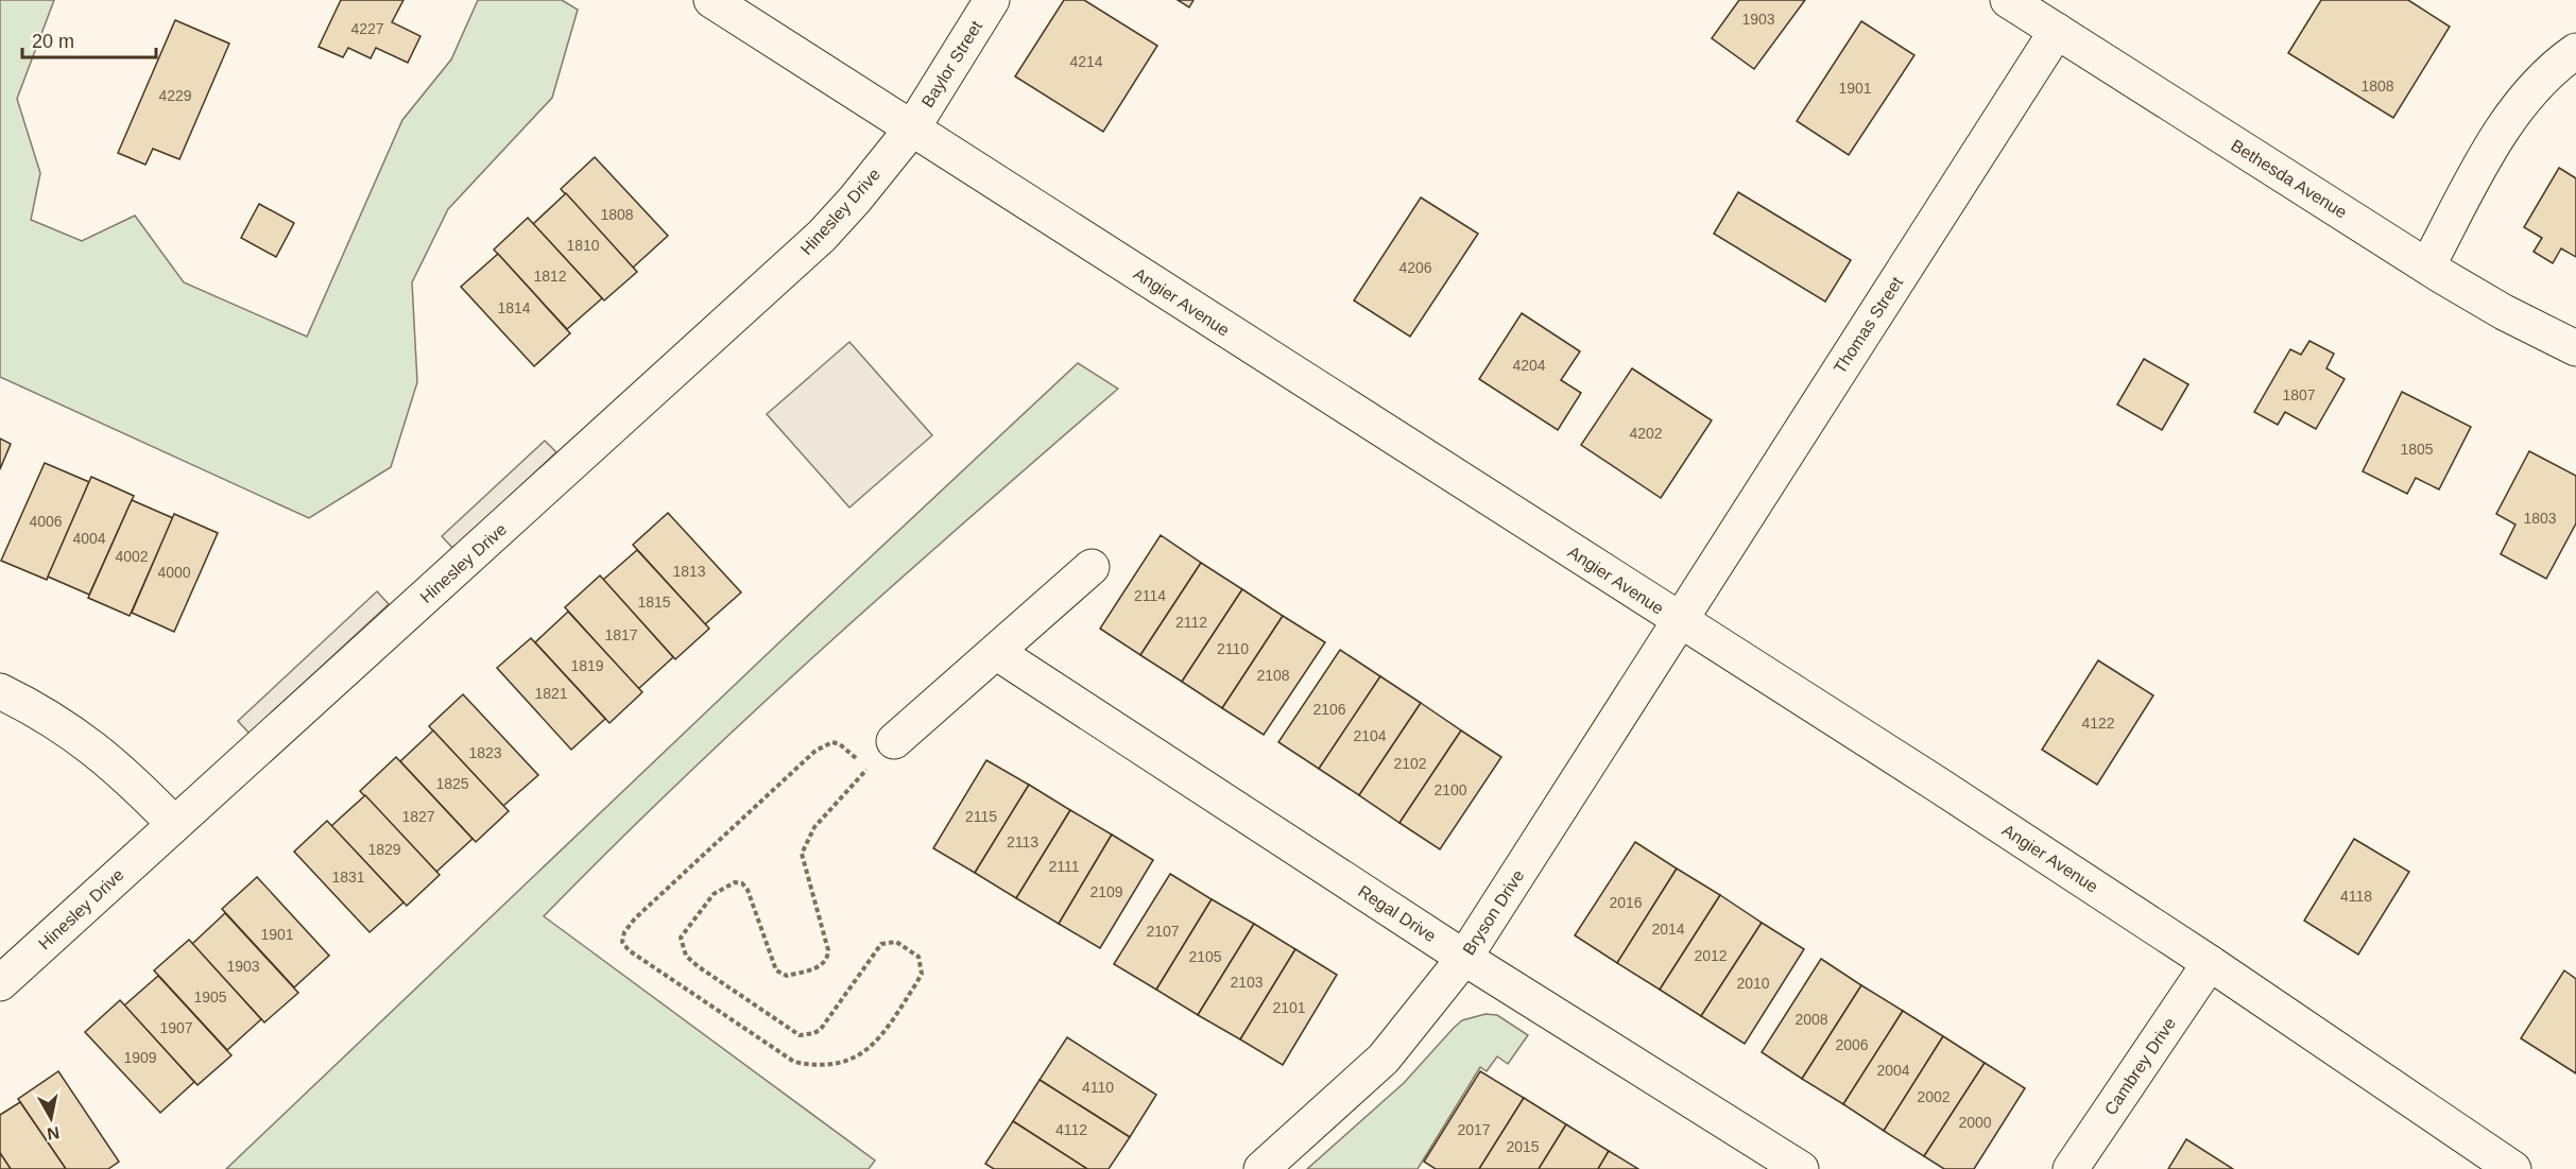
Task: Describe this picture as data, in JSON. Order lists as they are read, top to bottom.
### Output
{
  "streets": {
    "street": [
      "Baylor Street",
      "Bethesda Avenue",
      "Hinesley Drive",
      "Angier Avenue",
      "Thomas Street",
      "Bryson Drive",
      "Regal Drive",
      "Cambrey Drive"
    ]
  },
  "crossings": [
    ["Baylor Street", "Hinesley Drive"],
    ["Baylor Street", "Angier Avenue"],
    ["Bethesda Avenue", "Thomas Street"],
    ["Hinesley Drive", "Angier Avenue"],
    ["Angier Avenue", "Thomas Street"],
    ["Angier Avenue", "Bryson Drive"],
    ["Angier Avenue", "Cambrey Drive"],
    ["Thomas Street", "Bryson Drive"],
    ["Bryson Drive", "Regal Drive"]
  ],
  "house_numbers": [
    "1903",
    "4227",
    "4214",
    "1808",
    "1901",
    "4229",
    "1808",
    "1810",
    "4206",
    "1812",
    "1814",
    "4204",
    "1807",
    "4202",
    "1805",
    "1803",
    "4006",
    "4004",
    "4002",
    "1813",
    "4000",
    "2114",
    "1815",
    "2112",
    "1817",
    "2110",
    "1819",
    "2108",
    "1821",
    "2106",
    "4122",
    "2104",
    "1823",
    "2102",
    "1825",
    "2100",
    "1827",
    "2115",
    "2113",
    "1829",
    "2111",
    "1831",
    "2109",
    "4118",
    "2016",
    "2014",
    "2107",
    "1901",
    "2012",
    "2105",
    "1903",
    "2103",
    "2010",
    "1905",
    "2101",
    "2008",
    "1907",
    "2006",
    "1909",
    "2004",
    "4110",
    "2002",
    "2000",
    "4112",
    "2017",
    "2015"
  ],
  "scale_bar": "20 m",
  "north": "bottom"
}
